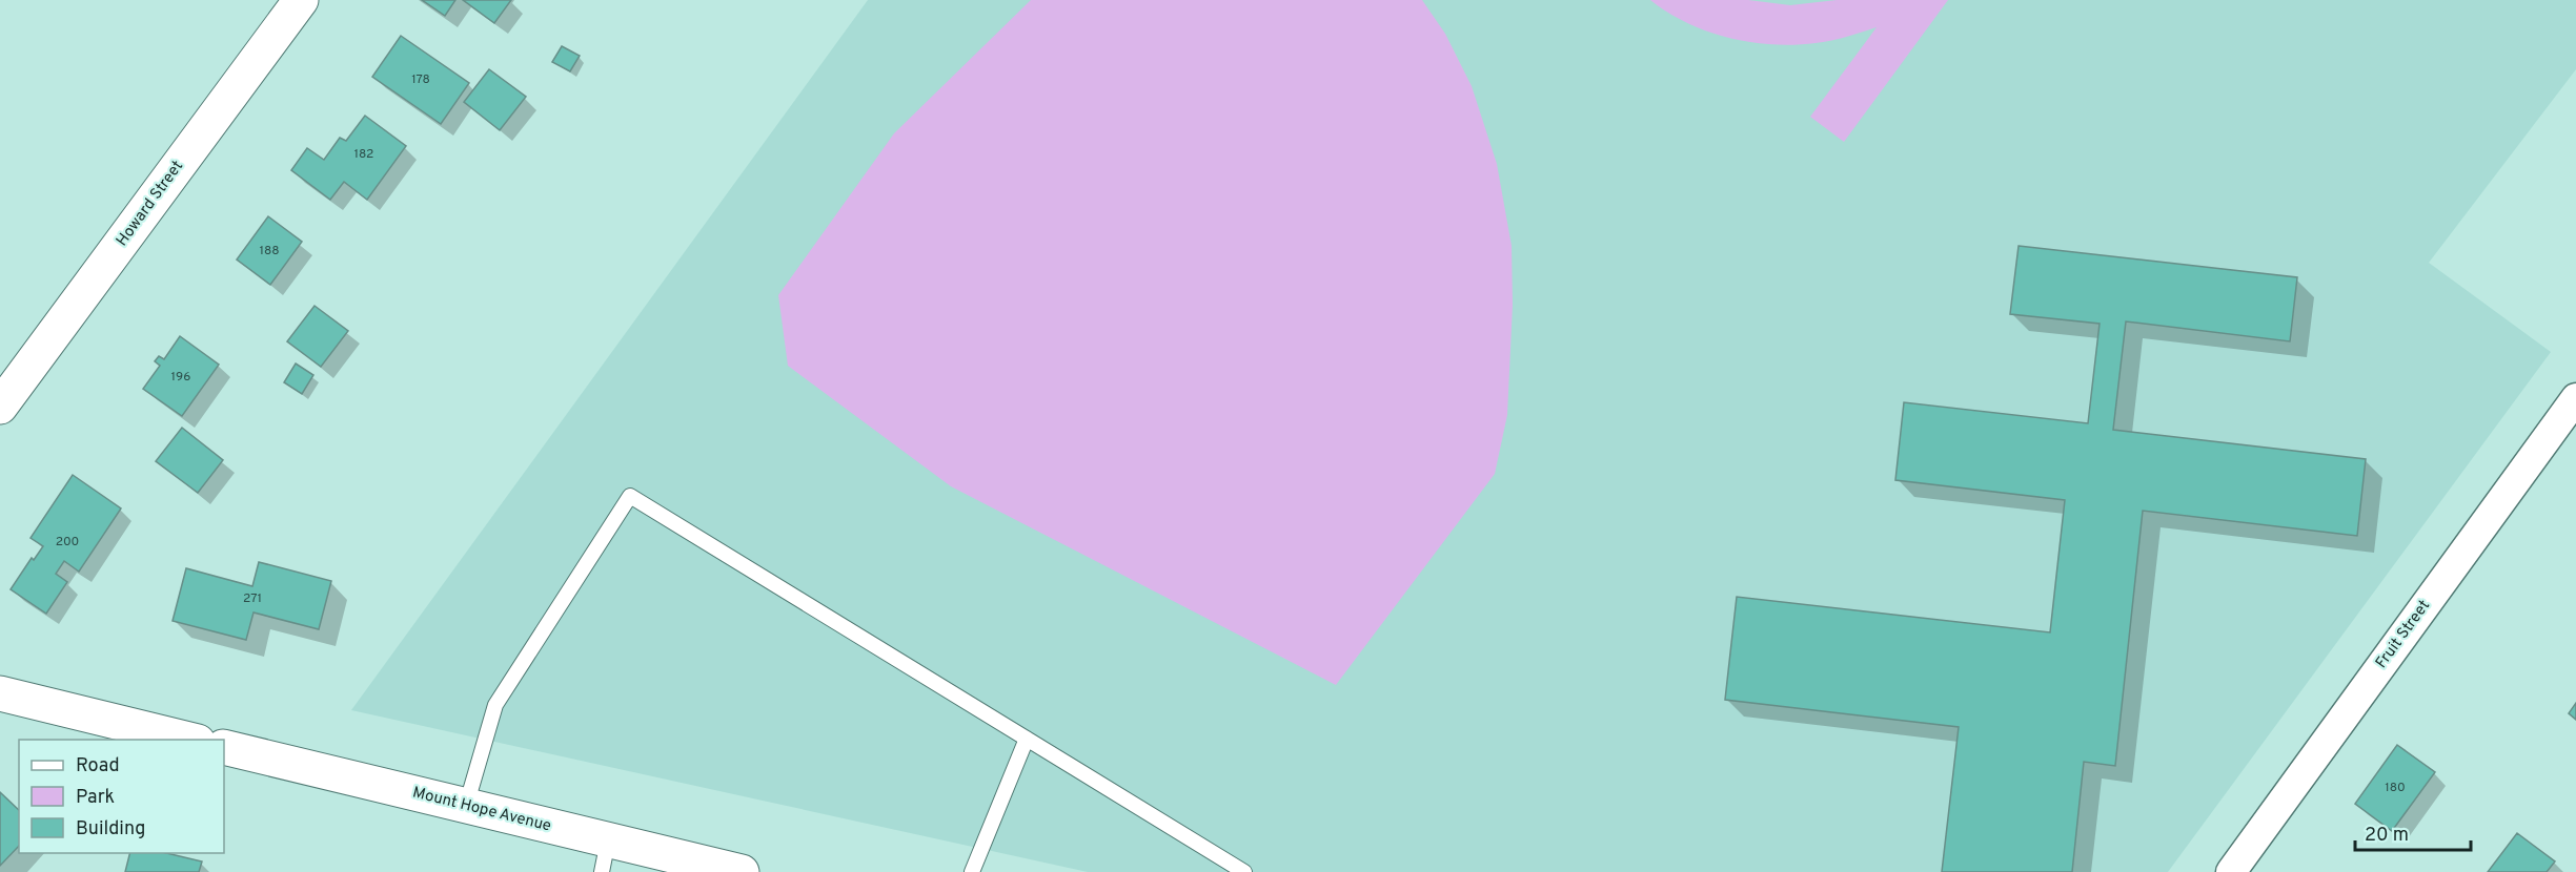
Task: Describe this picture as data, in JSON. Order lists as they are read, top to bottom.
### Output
{
  "streets": {
    "street": ["Howard Street", "Fruit Street", "Mount Hope Avenue"]
  },
  "house_numbers": [
    "178",
    "182",
    "188",
    "196",
    "200",
    "271",
    "180"
  ],
  "legend": ["Road", "Park", "Building"],
  "scale_bar": "20 m"
}
